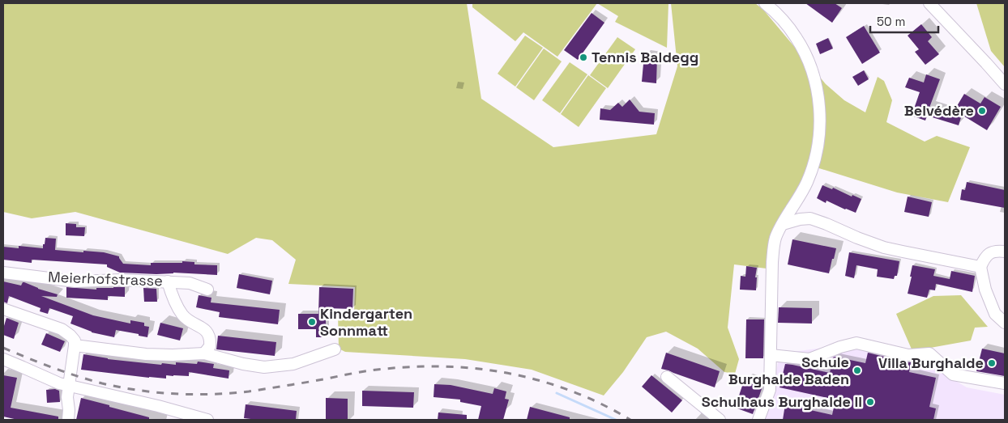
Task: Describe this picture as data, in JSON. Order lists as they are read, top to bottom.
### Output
{
  "streets": {
    "street": ["Meierhofstrasse"]
  },
  "places": [
    "Tennis Baldegg",
    "Belvédère",
    "Kindergarten Sonnmatt",
    "Villa Burghalde",
    "Schule Burghalde Baden",
    "Schulhaus Burghalde II"
  ],
  "scale_bar": "50 m"
}
